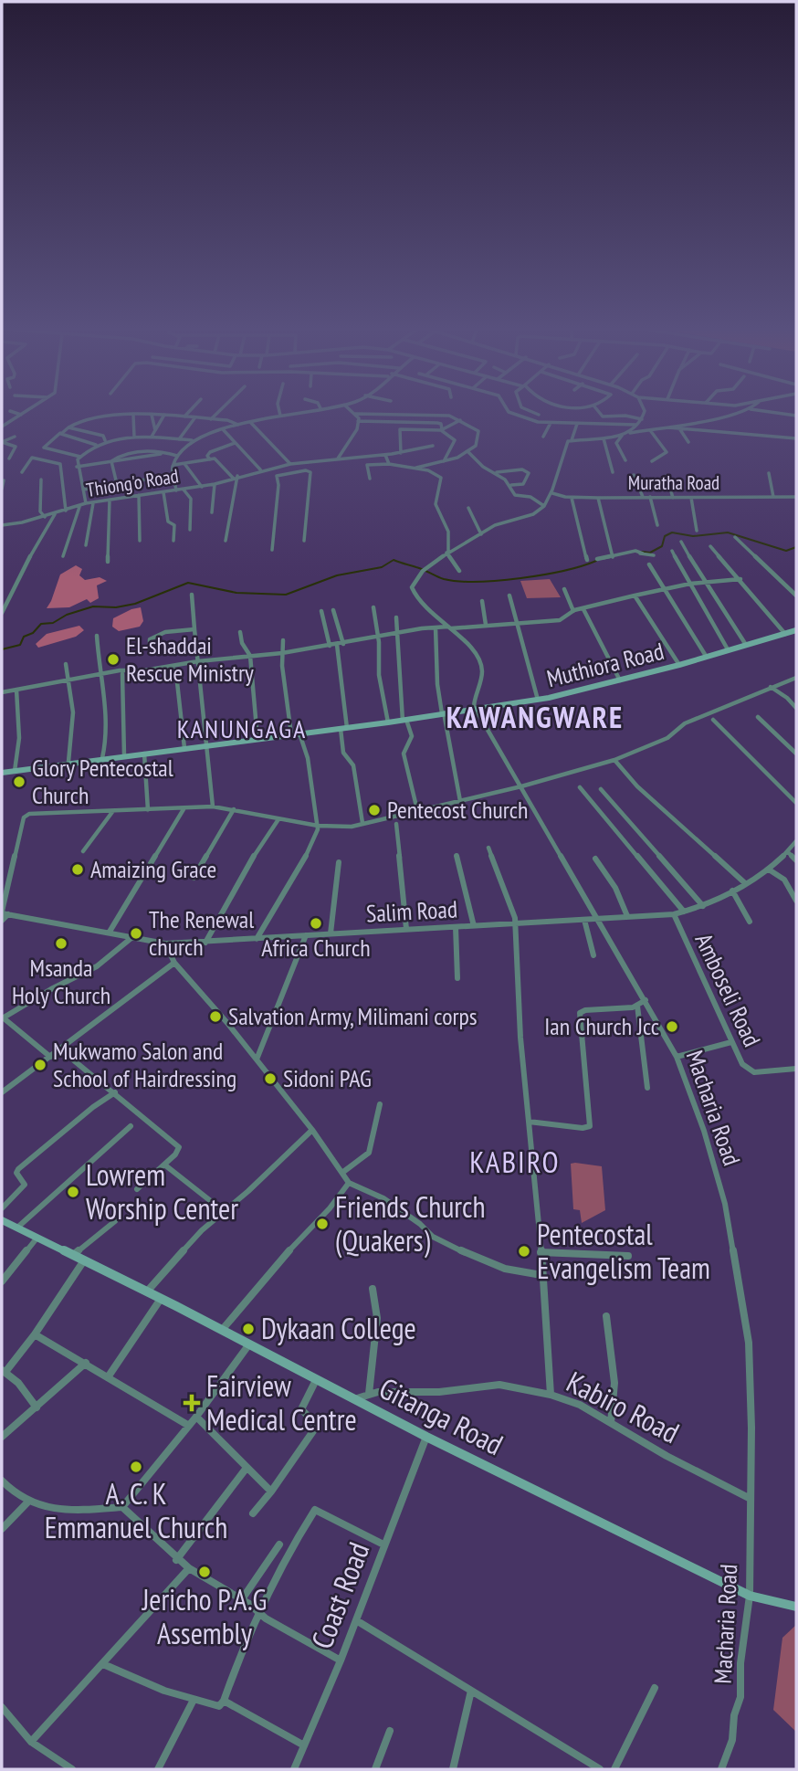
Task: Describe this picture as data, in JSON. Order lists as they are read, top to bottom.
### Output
{
  "streets": {
    "street": [
      "Thiong'o Road",
      "Muratha Road",
      "Muthiora Road",
      "Salim Road",
      "Amboseli Road",
      "Macharia Road",
      "Kabiro Road",
      "Gitanga Road",
      "Coast Road"
    ]
  },
  "crossings": [
    ["Muthiora Road", "Macharia Road"],
    ["Salim Road", "Amboseli Road"],
    ["Salim Road", "Macharia Road"],
    ["Macharia Road", "Kabiro Road"],
    ["Macharia Road", "Gitanga Road"],
    ["Kabiro Road", "Gitanga Road"],
    ["Gitanga Road", "Coast Road"]
  ],
  "districts": ["KAWANGWARE", "KANUNGAGA", "KABIRO"],
  "places": {
    "other": [
      "El-shaddai Rescue Ministry",
      "Glory Pentecostal Church",
      "Pentecost Church",
      "Amaizing Grace",
      "Africa Church",
      "The Renewal church",
      "Msanda Holy Church",
      "Salvation Army, Milimani corps",
      "Ian Church Jcc",
      "Mukwamo Salon and School of Hairdressing",
      "Sidoni PAG",
      "Lowrem Worship Center",
      "Friends Church (Quakers)",
      "Pentecostal Evangelism Team",
      "Dykaan College",
      "A. C. K Emmanuel Church",
      "Jericho P.A.G Assembly"
    ],
    "health": ["Fairview Medical Centre"]
  }
}
